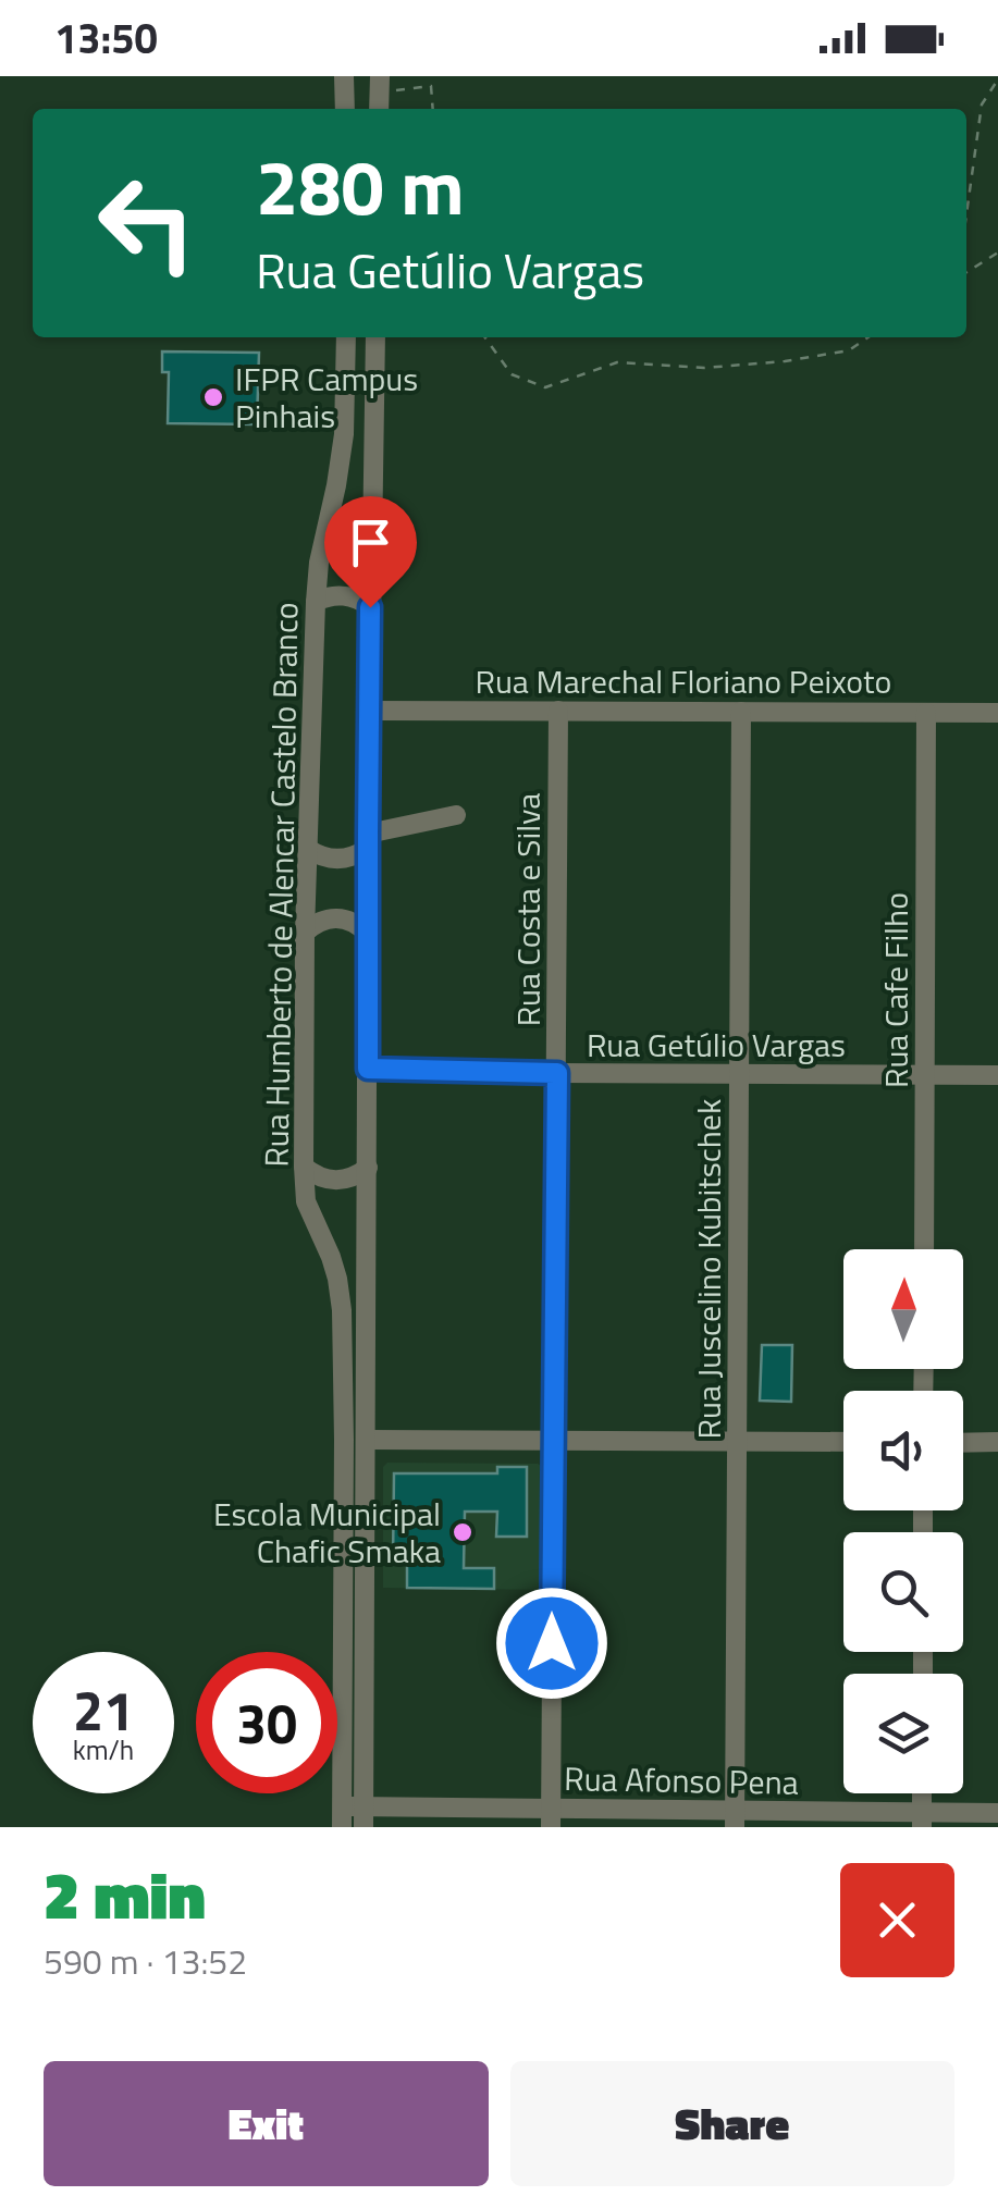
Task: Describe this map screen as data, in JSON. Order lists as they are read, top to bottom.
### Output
{
  "streets": {
    "street": [
      "Rua Marechal Floriano Peixoto",
      "Rua Humberto de Alencar Castelo Branco",
      "Rua Costa e Silva",
      "Rua Cafe Filho",
      "Rua Getúlio Vargas",
      "Rua Juscelino Kubitschek",
      "Rua Afonso Pena"
    ]
  },
  "crossings": [
    ["Rua Marechal Floriano Peixoto", "Rua Costa e Silva"],
    ["Rua Marechal Floriano Peixoto", "Rua Cafe Filho"],
    ["Rua Marechal Floriano Peixoto", "Rua Juscelino Kubitschek"],
    ["Rua Humberto de Alencar Castelo Branco", "Rua Afonso Pena"],
    ["Rua Costa e Silva", "Rua Getúlio Vargas"],
    ["Rua Costa e Silva", "Rua Afonso Pena"],
    ["Rua Cafe Filho", "Rua Getúlio Vargas"],
    ["Rua Getúlio Vargas", "Rua Juscelino Kubitschek"],
    ["Rua Juscelino Kubitschek", "Rua Afonso Pena"]
  ],
  "places": ["IFPR Campus Pinhais", "Escola Municipal Chafic Smaka"],
  "north": "top",
  "page": {
    "status": "13:50",
    "turn": ["280 m", "Rua Getúlio Vargas"],
    "speed": "21 km/h",
    "limit": "30",
    "heading": ["2 min", "590 m · 13:52"],
    "buttons": ["Exit", "Share"]
  }
}
